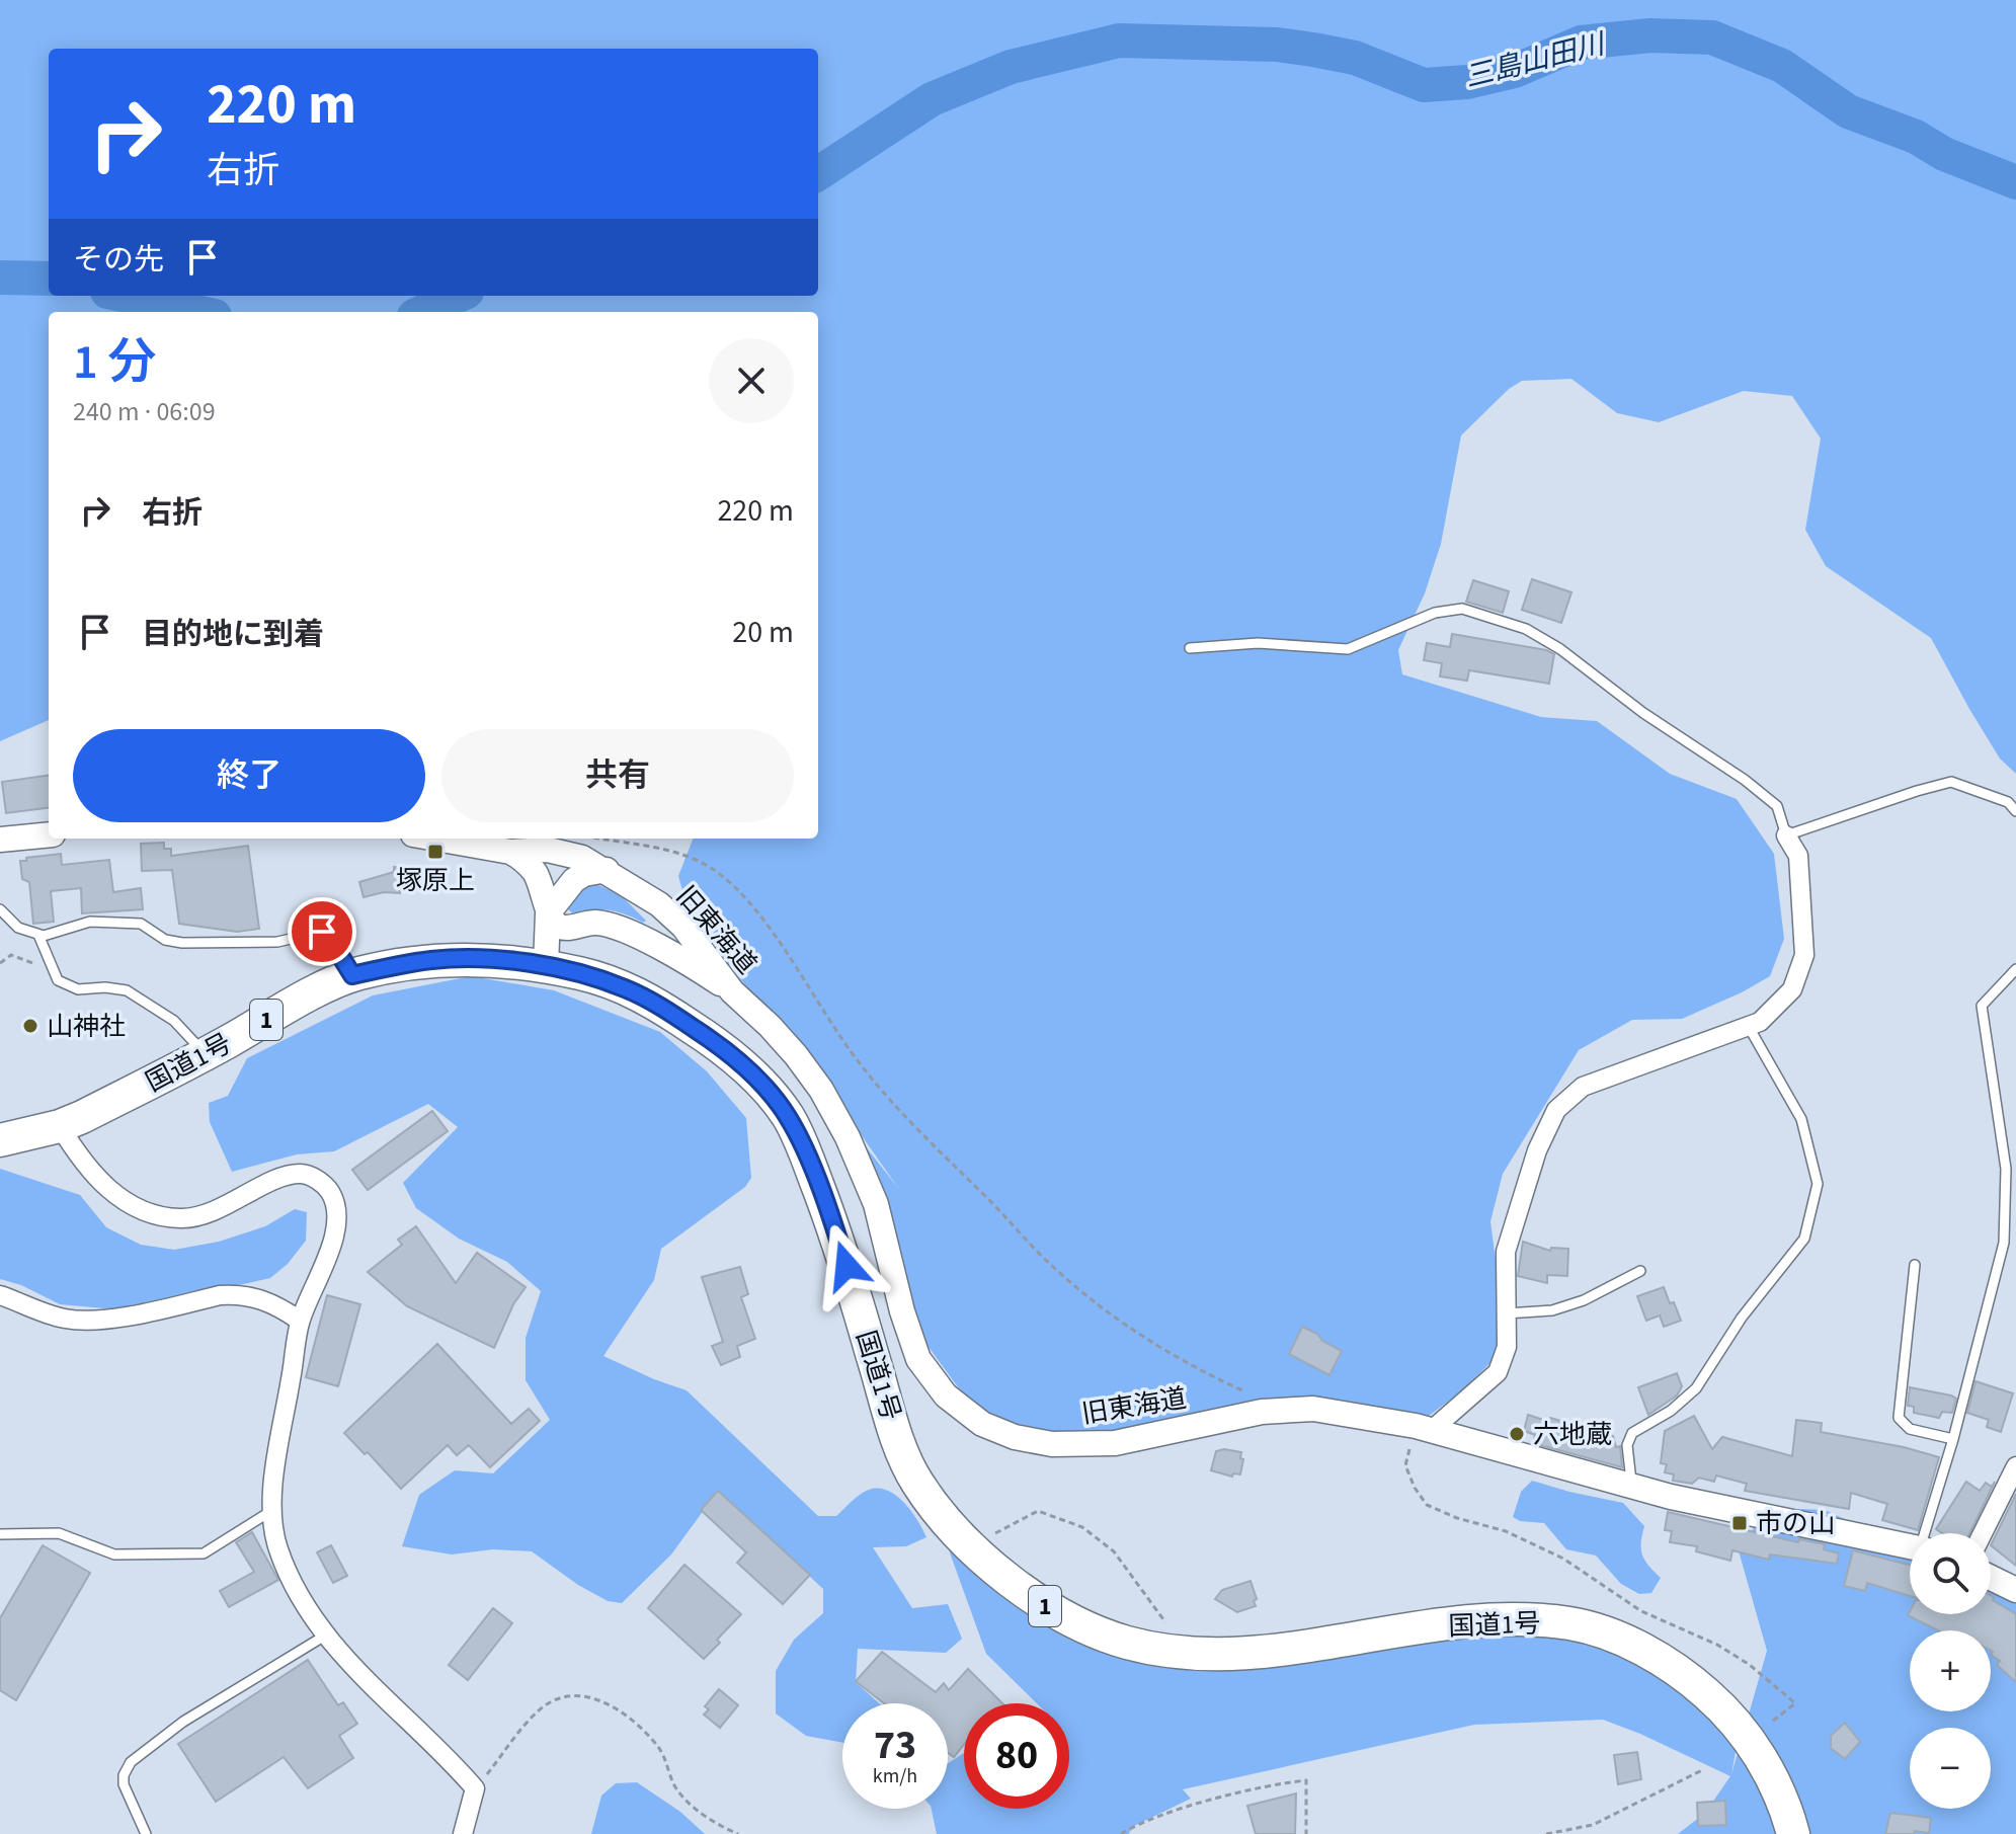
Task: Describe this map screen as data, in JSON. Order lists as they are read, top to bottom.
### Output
{
  "streets": {
    "highway": ["1", "国道1号"],
    "street": ["旧東海道"]
  },
  "water": ["三島山田川"],
  "places": {
    "transit": ["塚原上", "市の山"],
    "other": ["山神社", "六地蔵"]
  },
  "page": {
    "turn": ["220 m", "右折"],
    "then": "その先",
    "heading": ["1 分", "240 m · 06:09"],
    "list": [
      {
        "name": "右折",
        "value": "220 m"
      },
      {
        "name": "目的地に到着",
        "value": "20 m"
      }
    ],
    "buttons": ["終了", "共有"],
    "map_buttons": ["+", "−"],
    "speed": "73 km/h",
    "limit": "80"
  }
}
